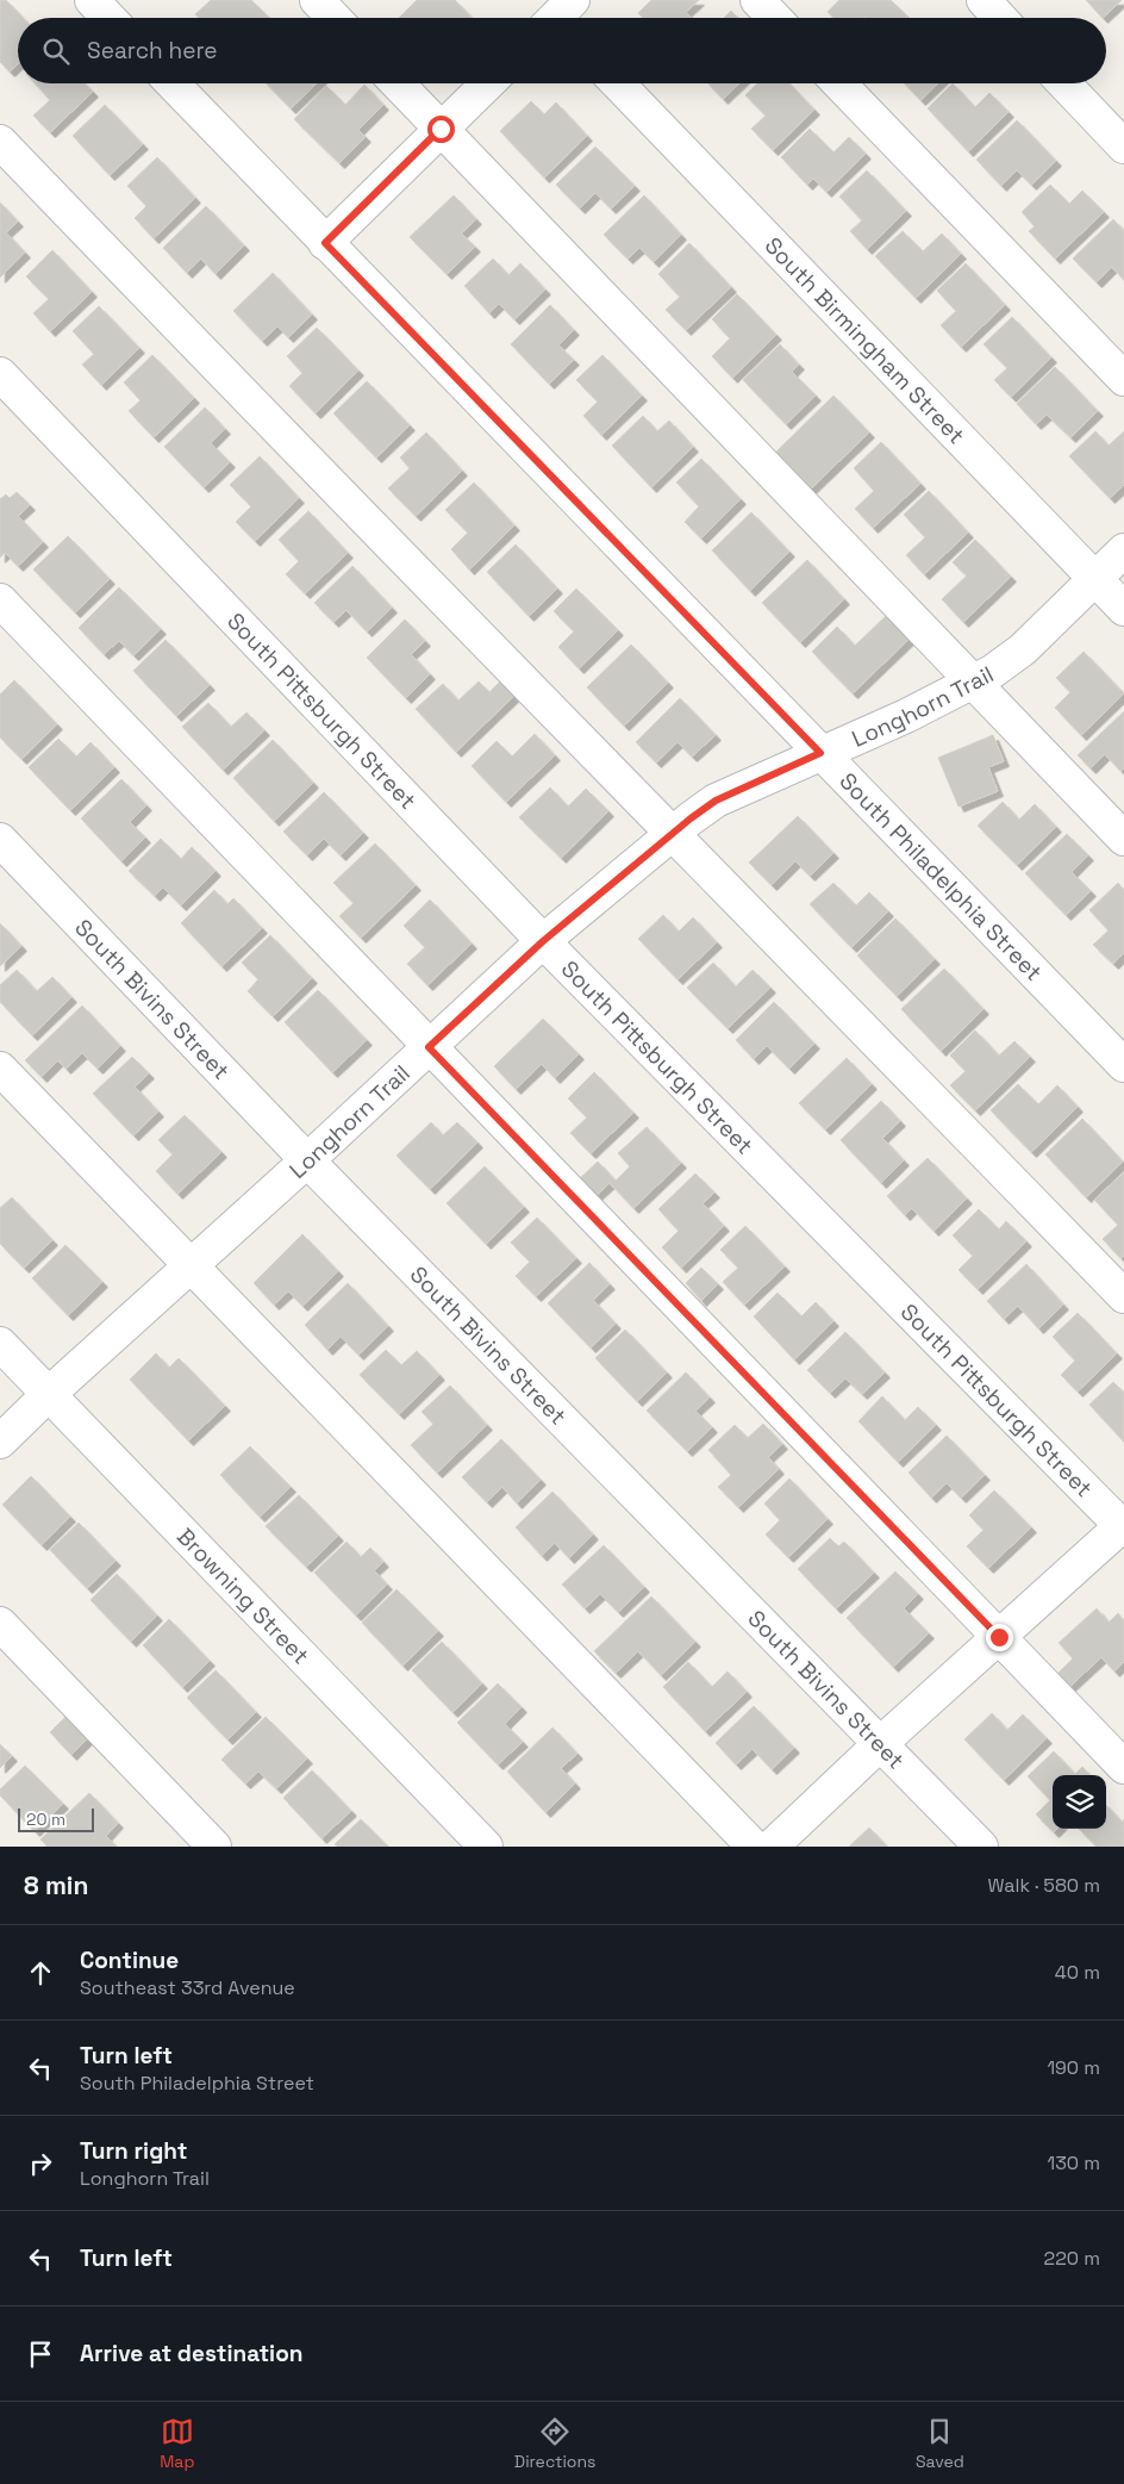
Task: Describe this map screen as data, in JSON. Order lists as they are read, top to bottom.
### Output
{
  "streets": {
    "street": [
      "South Birmingham Street",
      "Longhorn Trail",
      "South Pittsburgh Street",
      "South Philadelphia Street",
      "South Bivins Street",
      "Browning Street"
    ]
  },
  "crossings": [
    ["South Birmingham Street", "Longhorn Trail"],
    ["Longhorn Trail", "South Pittsburgh Street"],
    ["Longhorn Trail", "South Philadelphia Street"],
    ["Longhorn Trail", "South Bivins Street"],
    ["Longhorn Trail", "Browning Street"]
  ],
  "scale_bar": "20 m",
  "page": {
    "search": "Search here",
    "scale": "20 m",
    "heading": ["8 min", "Walk · 580 m"],
    "list": [
      ["Continue", "Southeast 33rd Avenue", "40 m"],
      ["Turn left", "South Philadelphia Street", "190 m"],
      ["Turn right", "Longhorn Trail", "130 m"],
      ["Turn left", "220 m"],
      "Arrive at destination"
    ],
    "nav": ["Map", "Directions", "Saved"]
  }
}
